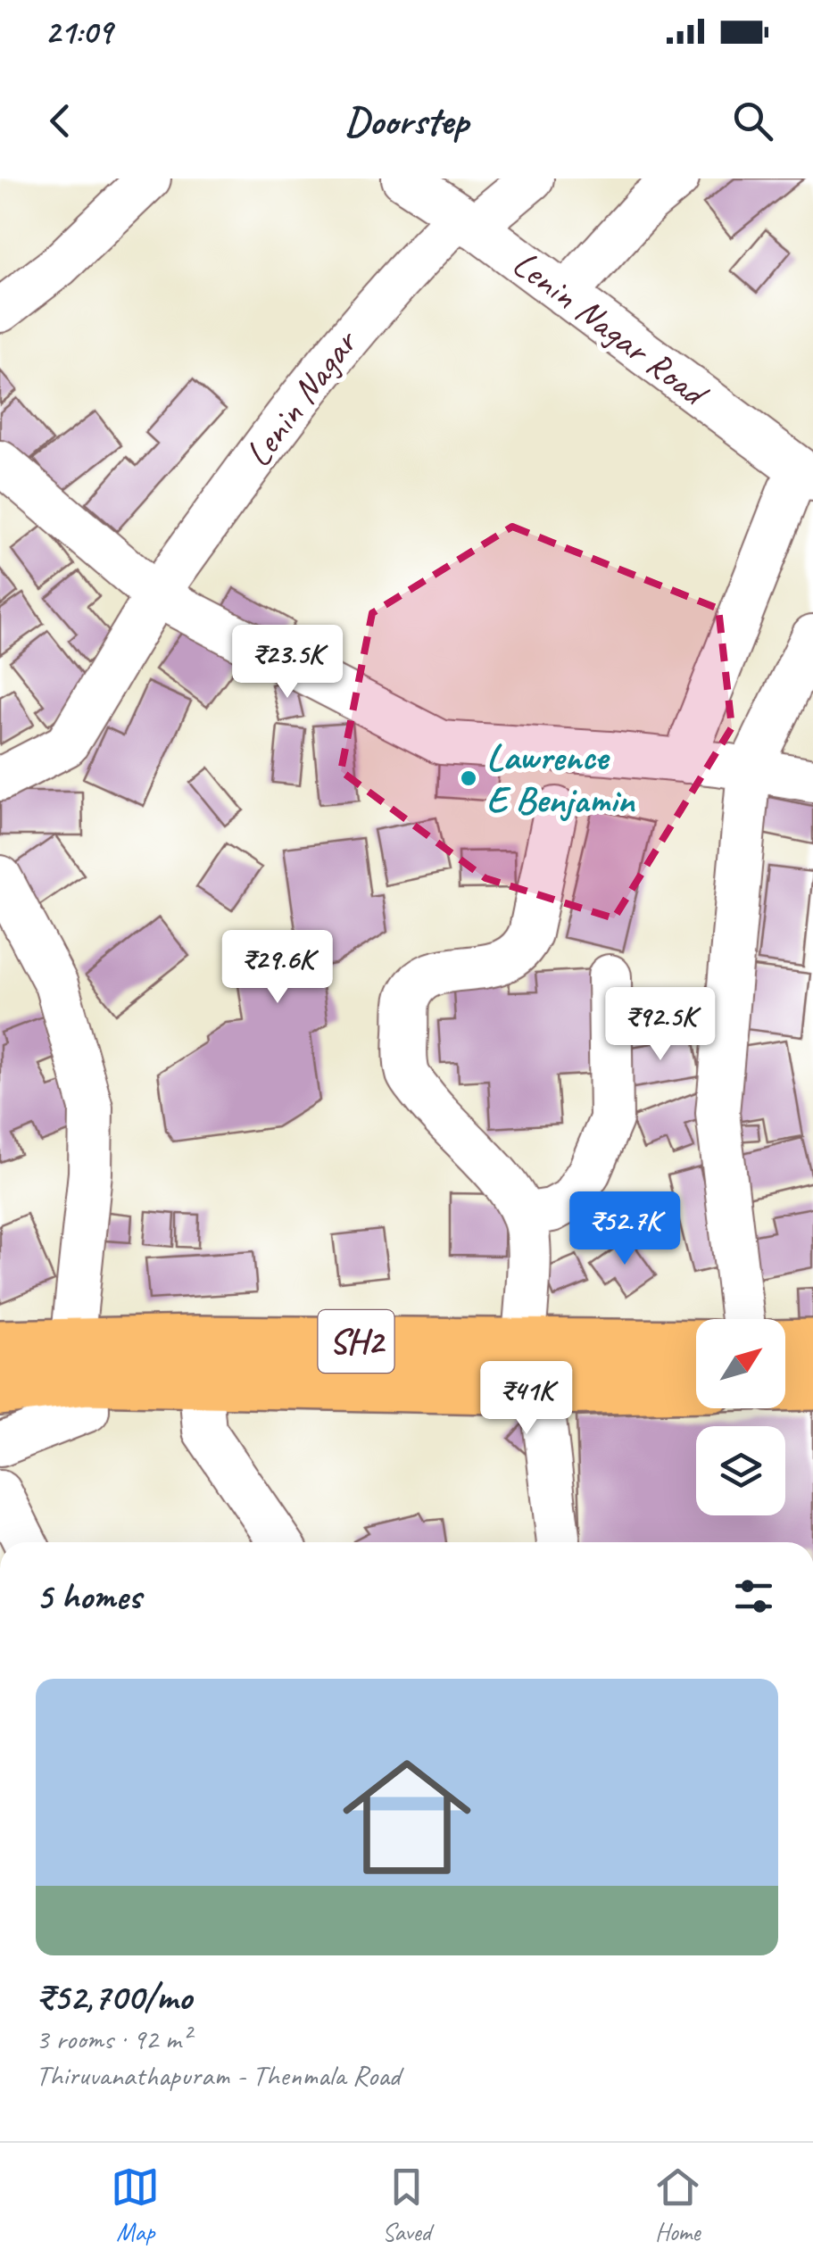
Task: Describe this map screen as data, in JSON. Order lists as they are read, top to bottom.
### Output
{
  "streets": {
    "main road": ["SH2"],
    "street": ["Lenin Nagar Road", "Lenin Nagar"]
  },
  "crossings": [
    ["Lenin Nagar Road", "Lenin Nagar"]
  ],
  "places": ["Lawrence E Benjamin"],
  "north": "top right",
  "page": {
    "status": "21:09",
    "header": "Doorstep",
    "price": [
      "₹23.5K",
      "₹29.6K",
      "₹92.5K",
      "₹52.7K",
      "₹41K"
    ],
    "heading": "5 homes",
    "list": [
      {
        "name": "₹52,700/mo",
        "note": "3 rooms · 92 m² · Thiruvanathapuram - Thenmala Road"
      }
    ],
    "tabs": ["Map", "Saved", "Home"]
  }
}
